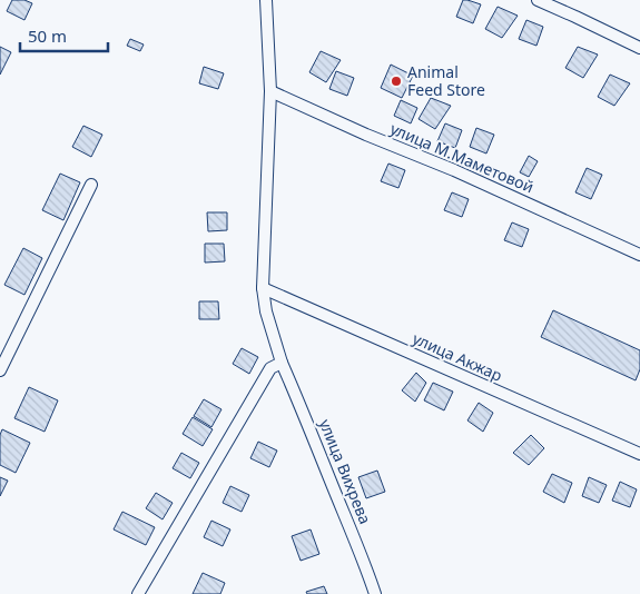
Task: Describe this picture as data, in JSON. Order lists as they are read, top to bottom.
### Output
{
  "streets": {
    "street": ["улица М.Маметовой", "улица Акжар", "улица Вихрева"]
  },
  "crossings": [
    ["улица М.Маметовой", "улица Вихрева"],
    ["улица Акжар", "улица Вихрева"]
  ],
  "places": ["Animal Feed Store"],
  "scale_bar": "50 m"
}
